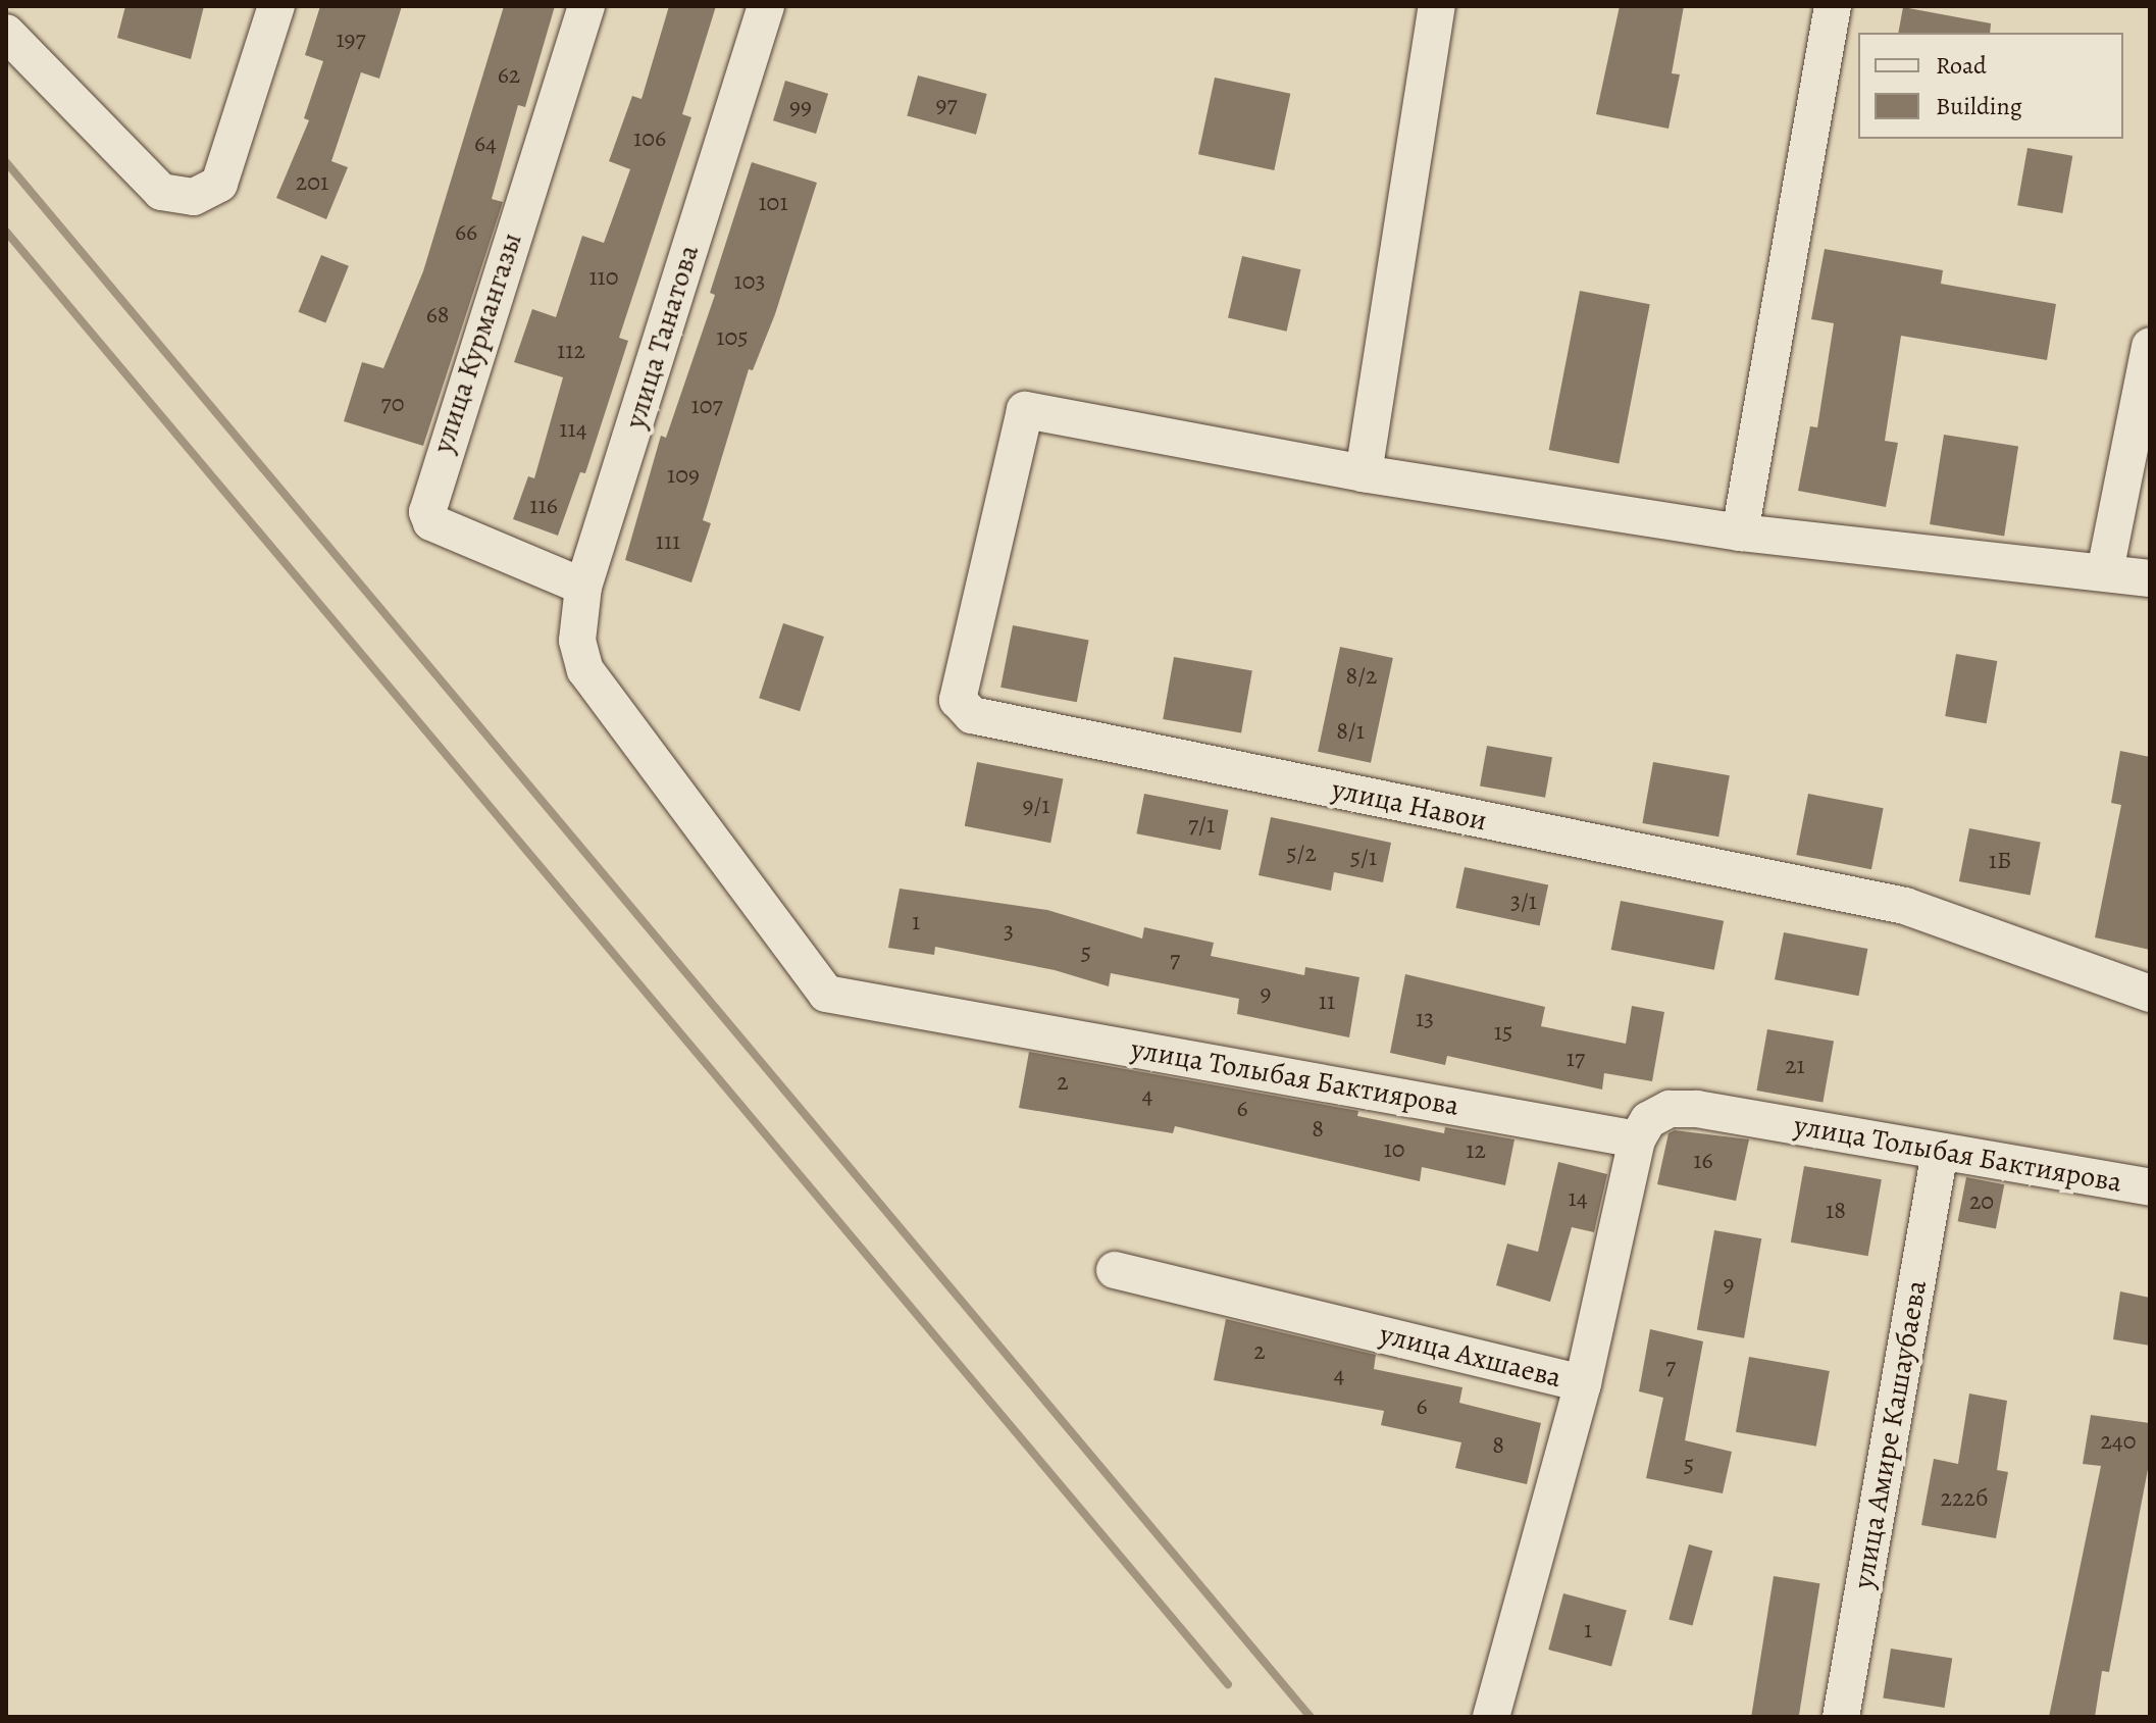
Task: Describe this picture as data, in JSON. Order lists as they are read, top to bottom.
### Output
{
  "streets": {
    "street": [
      "улица Танатова",
      "улица Курмангазы",
      "улица Навои",
      "улица Толыбая Бактиярова",
      "улица Ахшаева",
      "улица Амире Кашаубаева"
    ]
  },
  "crossings": [
    ["улица Танатова", "улица Курмангазы"],
    ["улица Танатова", "улица Толыбая Бактиярова"],
    ["улица Толыбая Бактиярова", "улица Ахшаева"],
    ["улица Толыбая Бактиярова", "улица Амире Кашаубаева"]
  ],
  "house_numbers": [
    "197",
    "62",
    "97",
    "99",
    "106",
    "64",
    "201",
    "101",
    "66",
    "110",
    "103",
    "68",
    "105",
    "112",
    "70",
    "107",
    "114",
    "109",
    "116",
    "111",
    "8/2",
    "8/1",
    "9/1",
    "7/1",
    "5/2",
    "5/1",
    "1Б",
    "3/1",
    "1",
    "3",
    "5",
    "7",
    "9",
    "11",
    "13",
    "15",
    "17",
    "21",
    "2",
    "4",
    "6",
    "8",
    "10",
    "12",
    "16",
    "14",
    "20",
    "18",
    "9",
    "2",
    "7",
    "4",
    "6",
    "240",
    "8",
    "5",
    "222б",
    "1"
  ],
  "legend": ["Road", "Building"]
}
